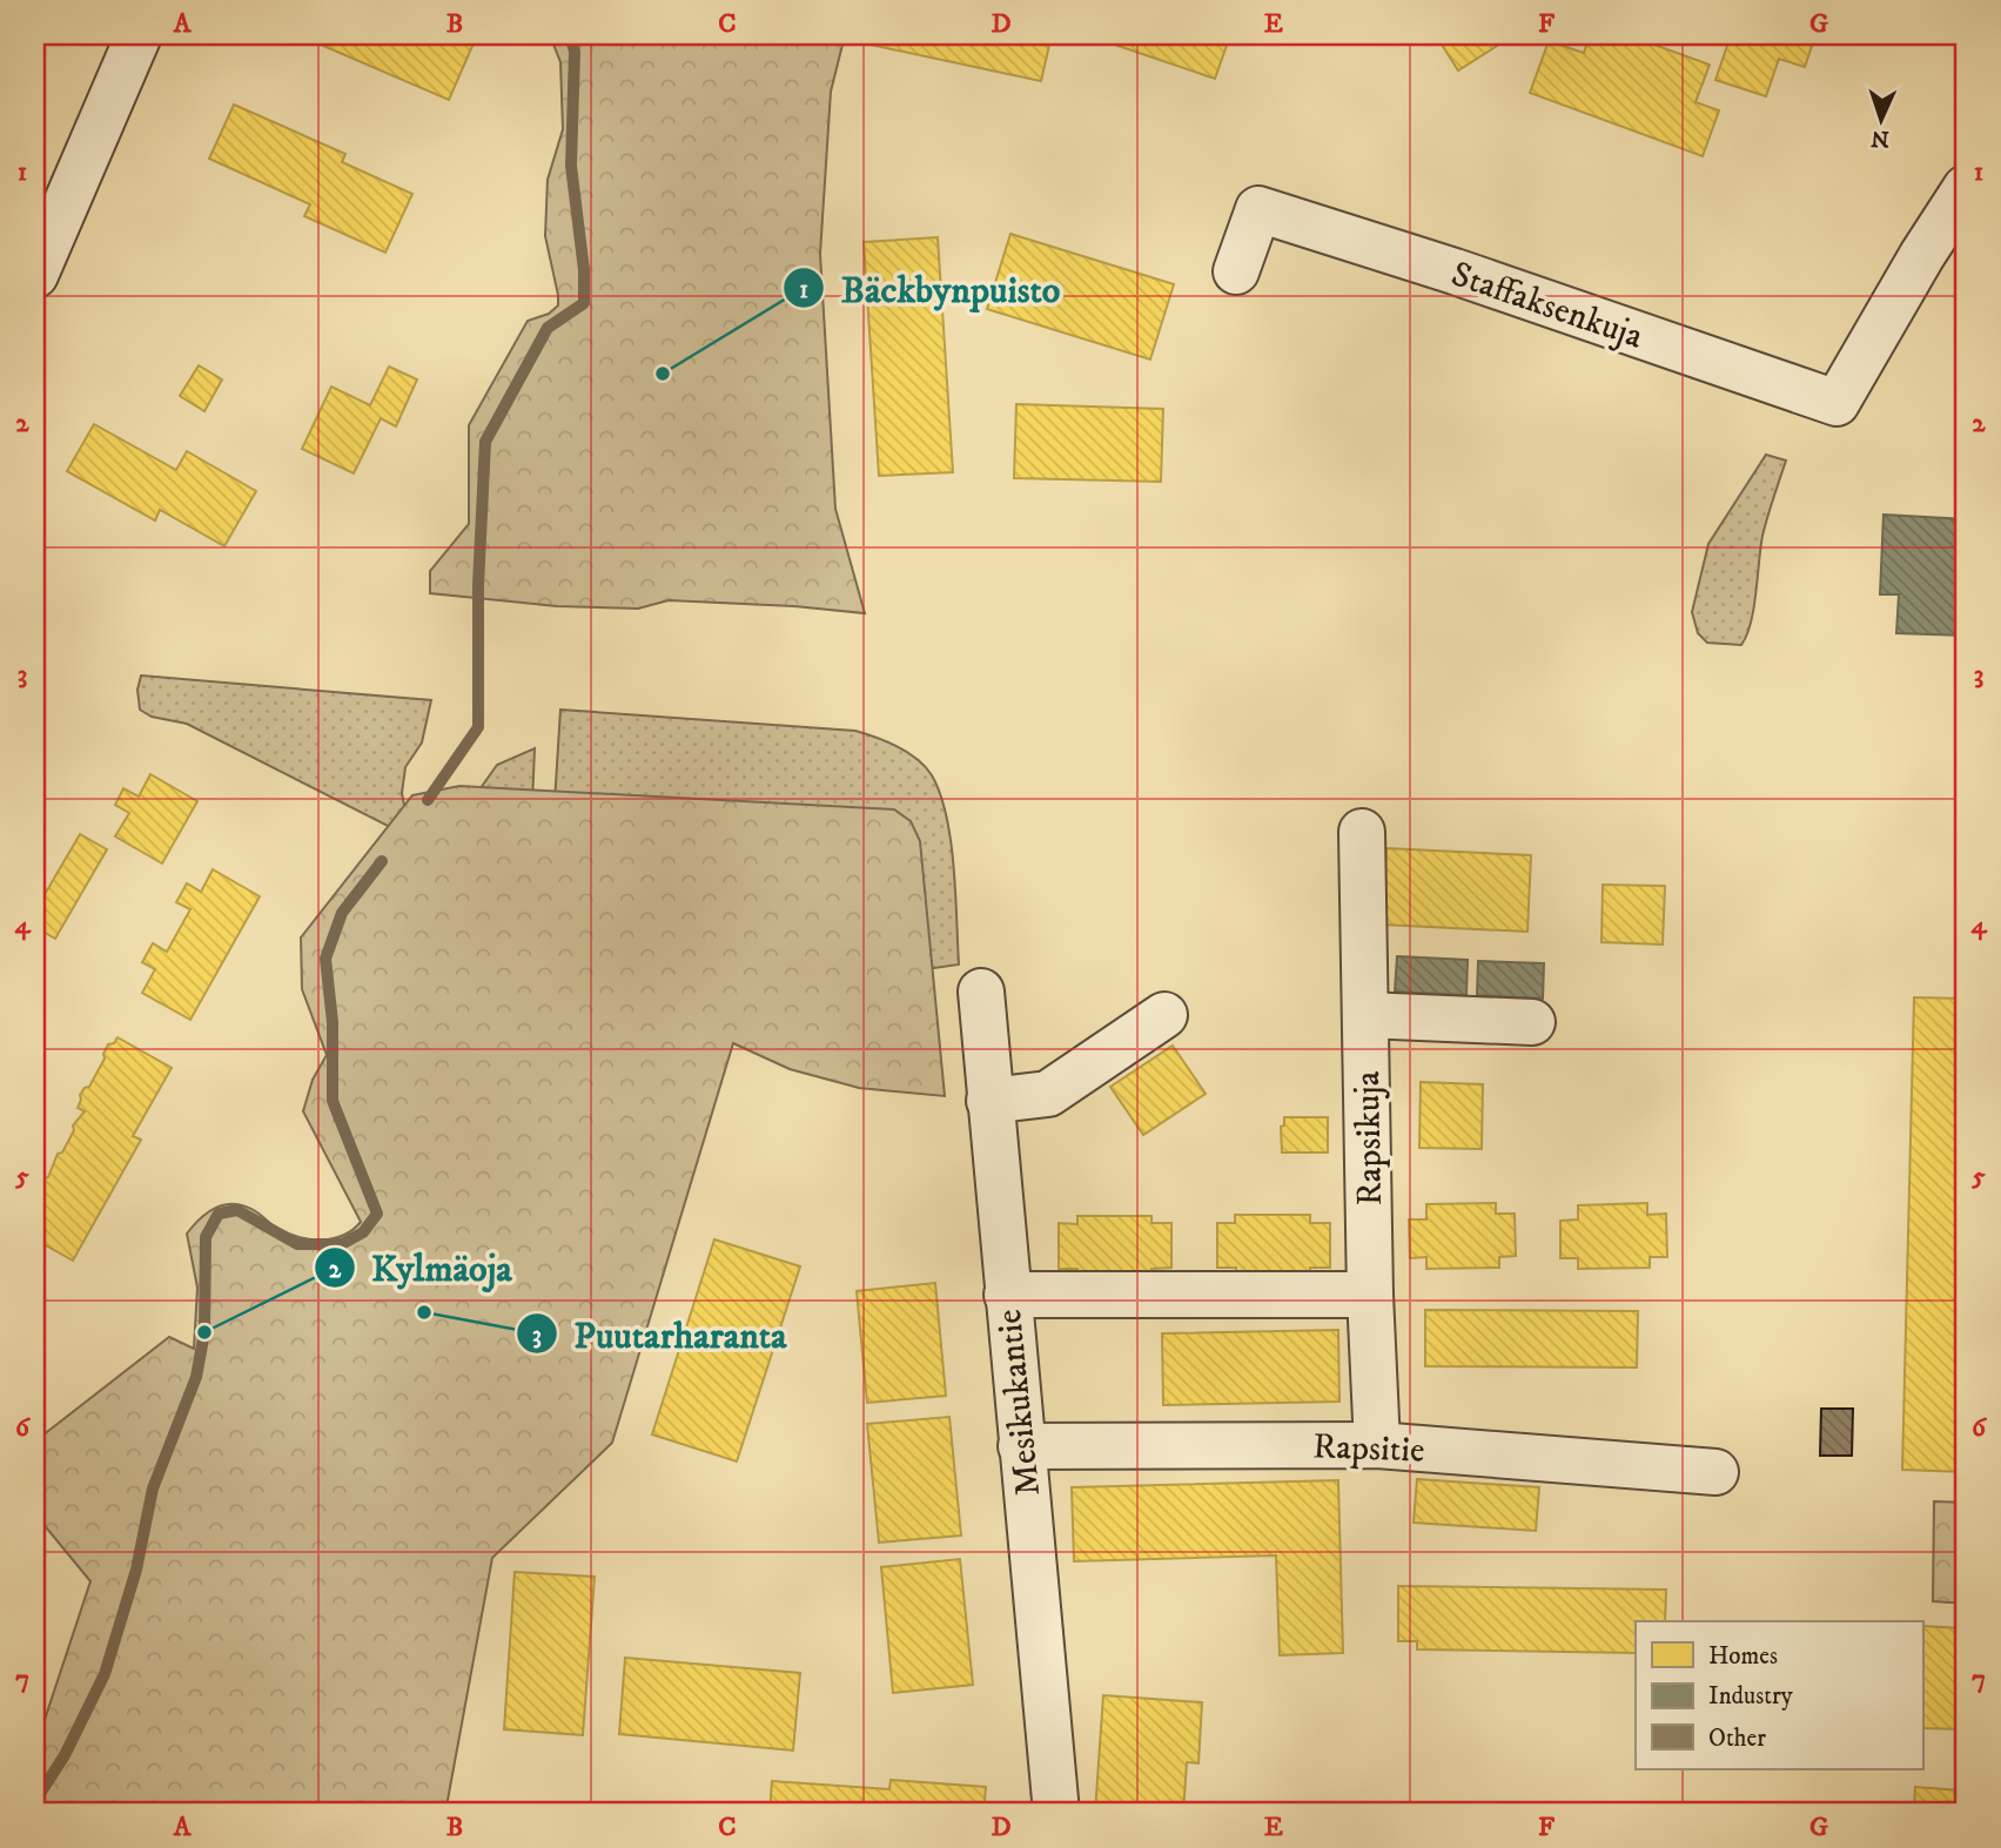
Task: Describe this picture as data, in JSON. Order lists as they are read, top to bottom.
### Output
{
  "streets": {
    "street": [
      "Staffaksenkuja",
      "Rapsikuja",
      "Mesikukantie",
      "Rapsitie"
    ]
  },
  "crossings": [
    ["Rapsikuja", "Rapsitie"],
    ["Mesikukantie", "Rapsitie"]
  ],
  "places": ["Bäckbynpuisto", "Puutarharanta", "Kylmäoja"],
  "legend": ["Homes", "Industry", "Other"],
  "north": "bottom",
  "grid": {
    "columns": [
      "A",
      "B",
      "C",
      "D",
      "E",
      "F",
      "G"
    ],
    "rows": [
      "1",
      "2",
      "3",
      "4",
      "5",
      "6",
      "7"
    ]
  }
}
